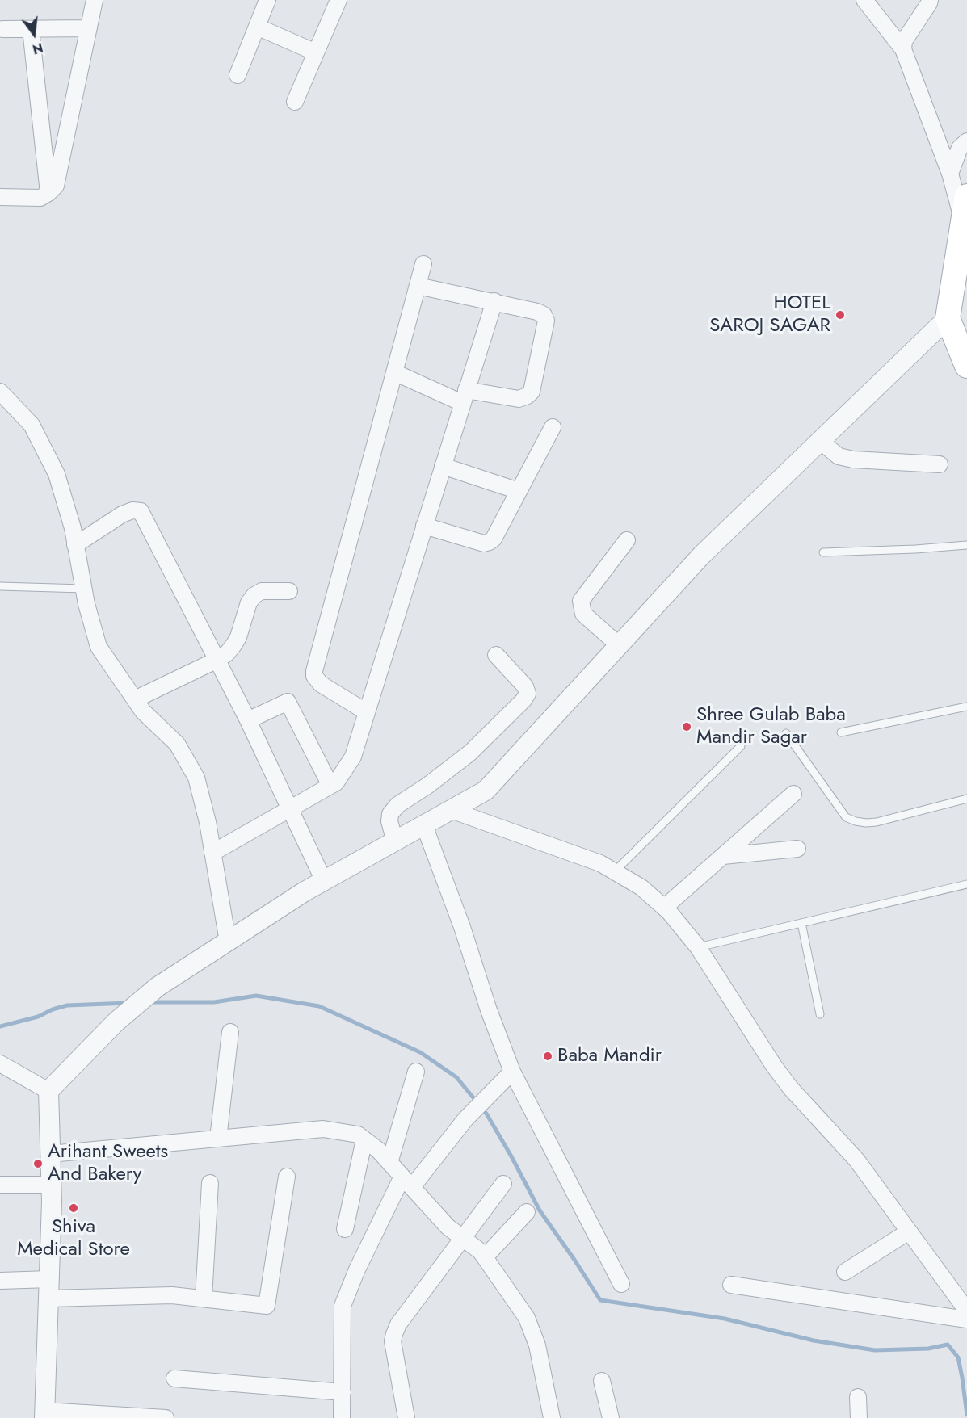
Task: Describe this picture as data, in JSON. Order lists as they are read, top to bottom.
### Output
{
  "places": [
    "HOTEL SAROJ SAGAR",
    "Shree Gulab Baba Mandir Sagar",
    "Baba Mandir",
    "Arihant Sweets And Bakery",
    "Shiva Medical Store"
  ],
  "north": "bottom"
}
